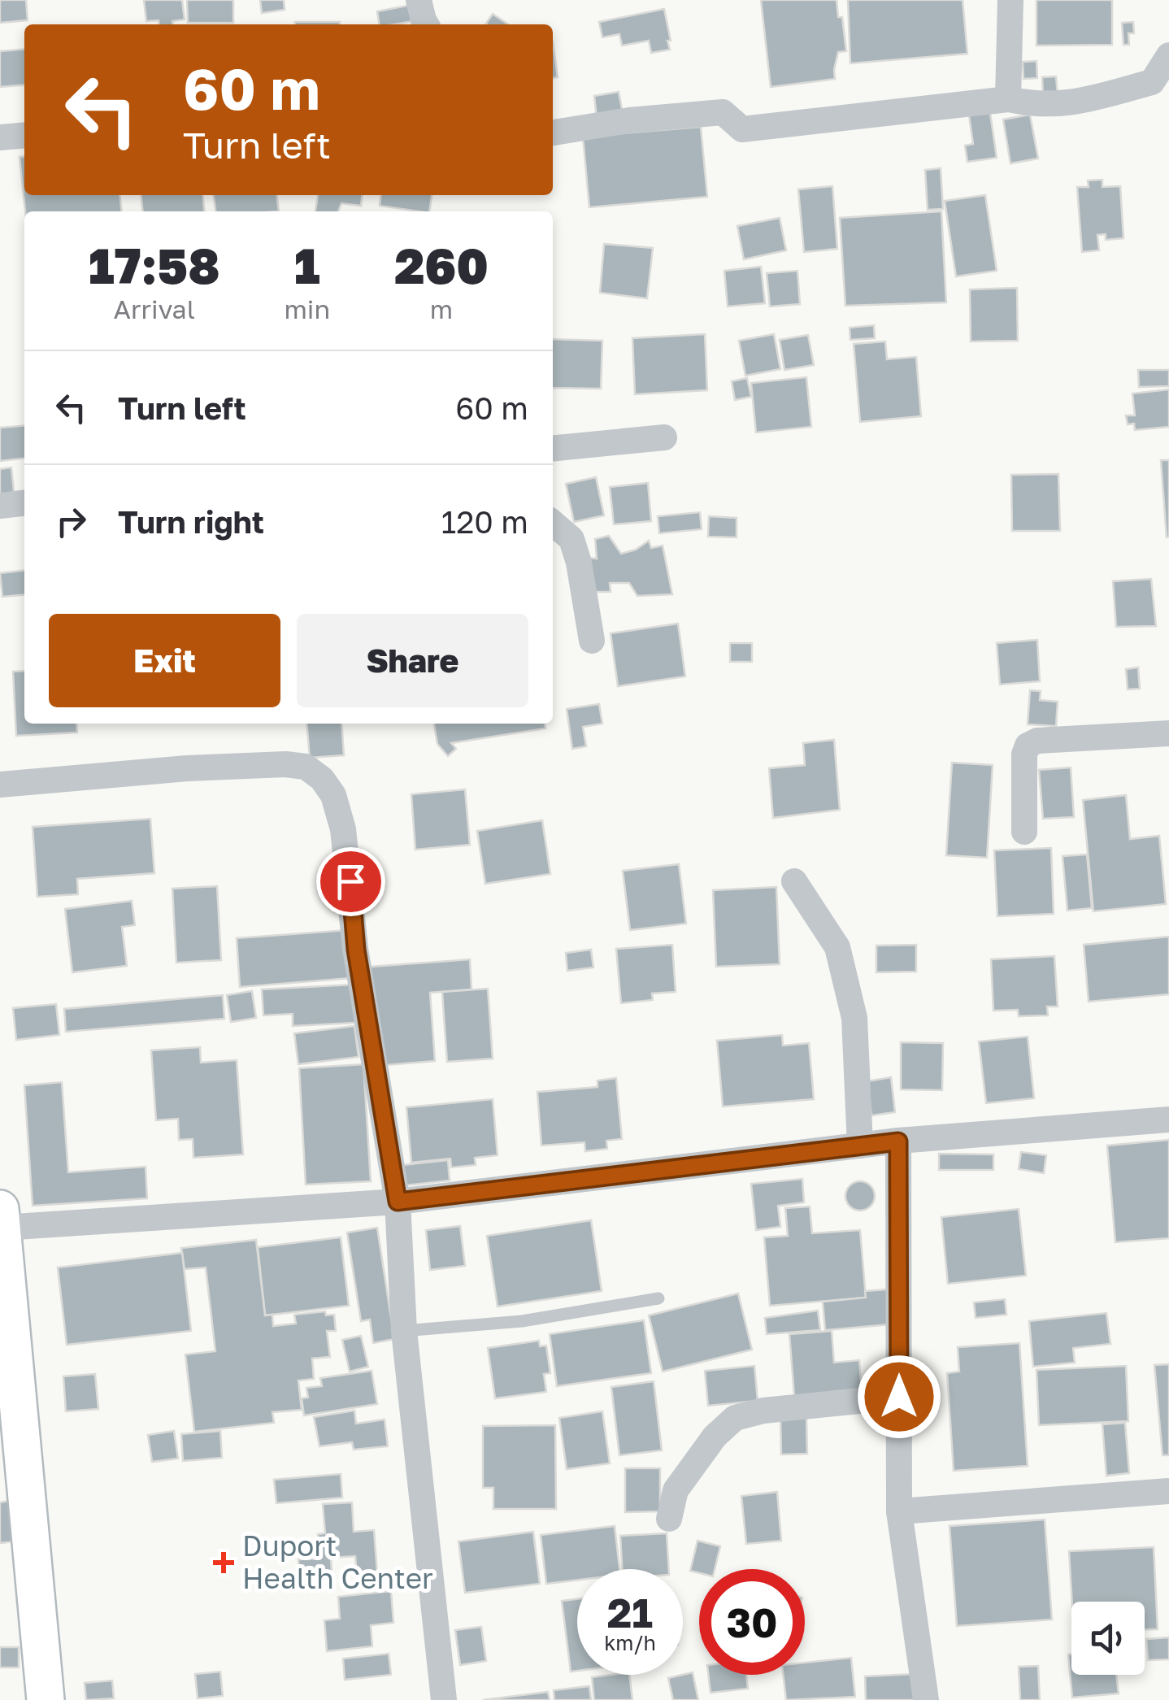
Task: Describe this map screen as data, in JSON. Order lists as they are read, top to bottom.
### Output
{
  "places": {
    "health": ["Duport Health Center"]
  },
  "page": {
    "turn": ["60 m", "Turn left"],
    "eta": [
      "17:58",
      "Arrival",
      "1",
      "min",
      "260",
      "m"
    ],
    "list": [
      {
        "name": "Turn left",
        "value": "60 m"
      },
      {
        "name": "Turn right",
        "value": "120 m"
      }
    ],
    "buttons": ["Exit", "Share"],
    "speed": "21 km/h",
    "limit": "30"
  }
}
